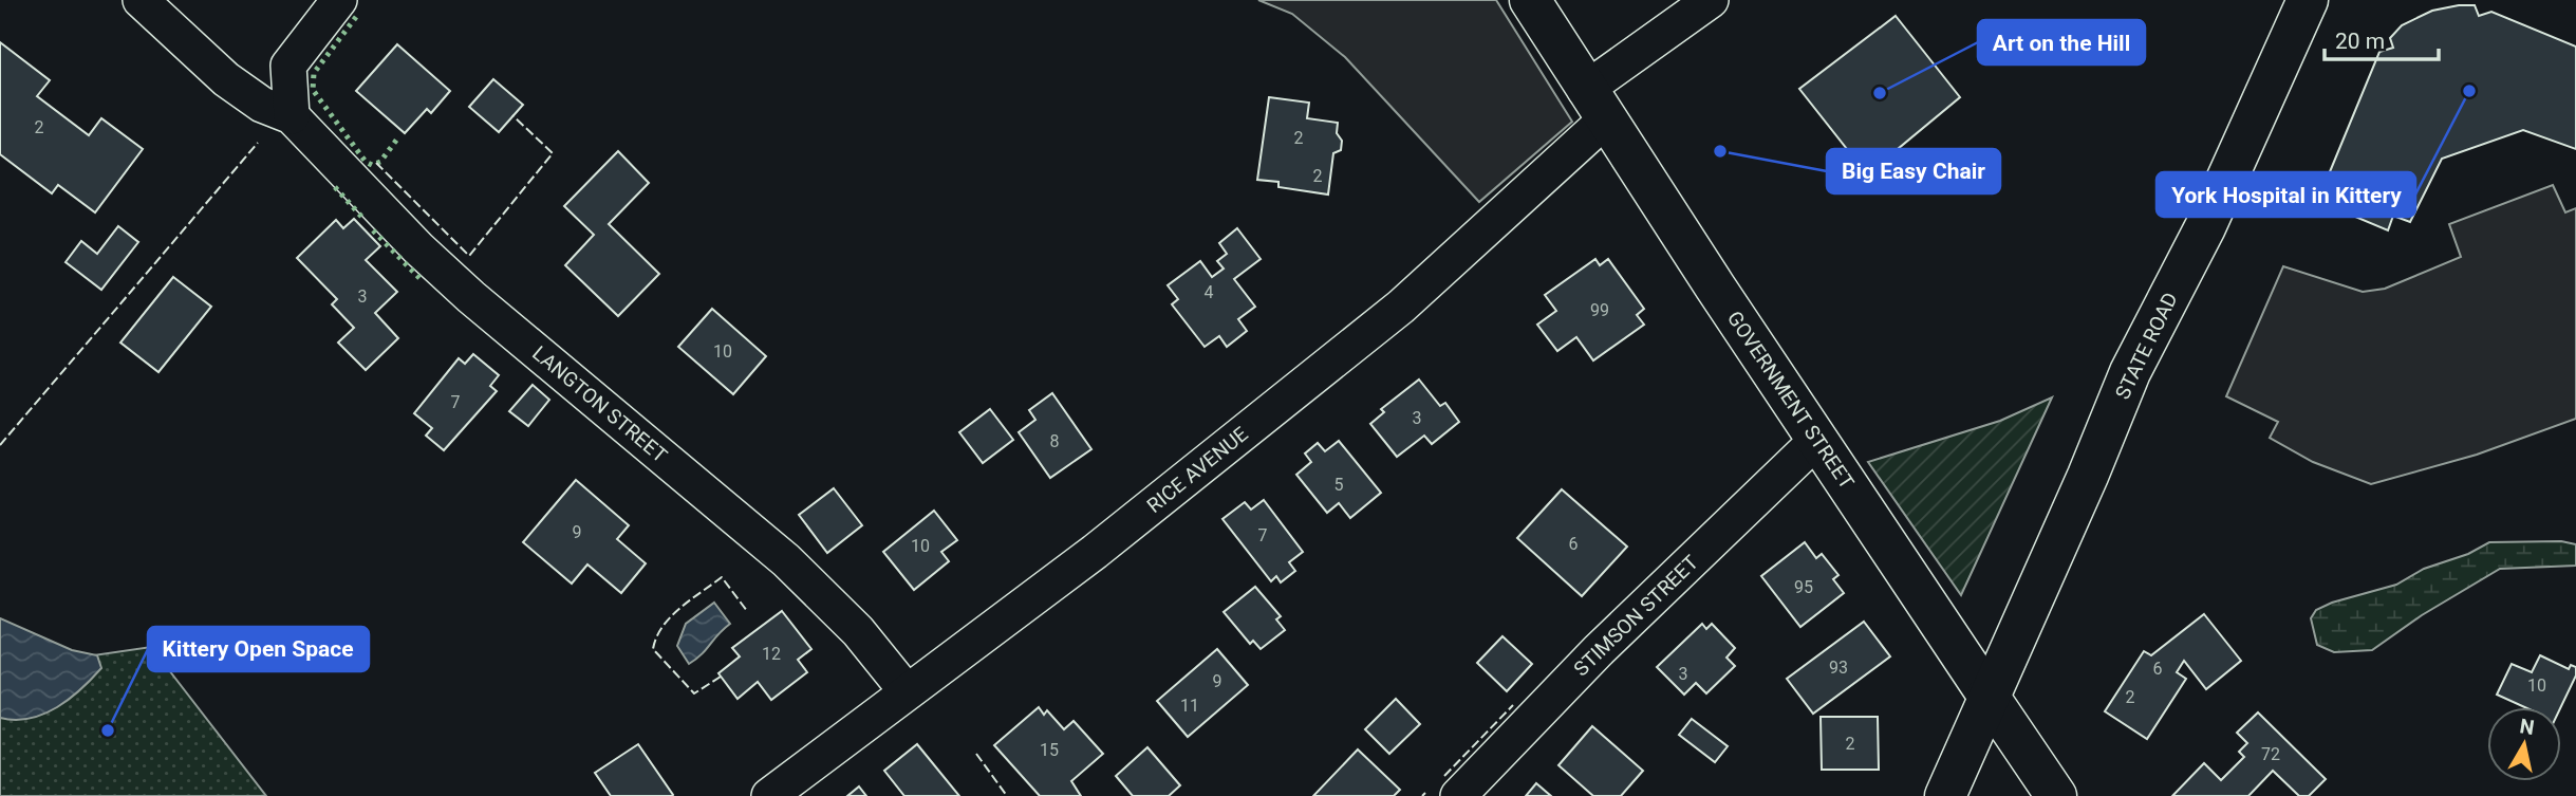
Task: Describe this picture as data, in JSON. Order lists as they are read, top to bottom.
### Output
{
  "streets": {
    "main road": ["STATE ROAD", "GOVERNMENT STREET"],
    "street": ["LANGTON STREET", "RICE AVENUE", "STIMSON STREET"]
  },
  "crossings": [
    ["STATE ROAD", "GOVERNMENT STREET"],
    ["GOVERNMENT STREET", "RICE AVENUE"],
    ["GOVERNMENT STREET", "STIMSON STREET"],
    ["LANGTON STREET", "RICE AVENUE"]
  ],
  "places": [
    "York Hospital in Kittery",
    "Art on the Hill",
    "Big Easy Chair",
    "Kittery Open Space"
  ],
  "house_numbers": [
    "2",
    "2",
    "2",
    "4",
    "3",
    "99",
    "10",
    "7",
    "3",
    "8",
    "5",
    "9",
    "7",
    "6",
    "10",
    "95",
    "12",
    "93",
    "6",
    "3",
    "9",
    "10",
    "2",
    "11",
    "2",
    "15",
    "72"
  ],
  "scale_bar": "20 m",
  "north": "top"
}
